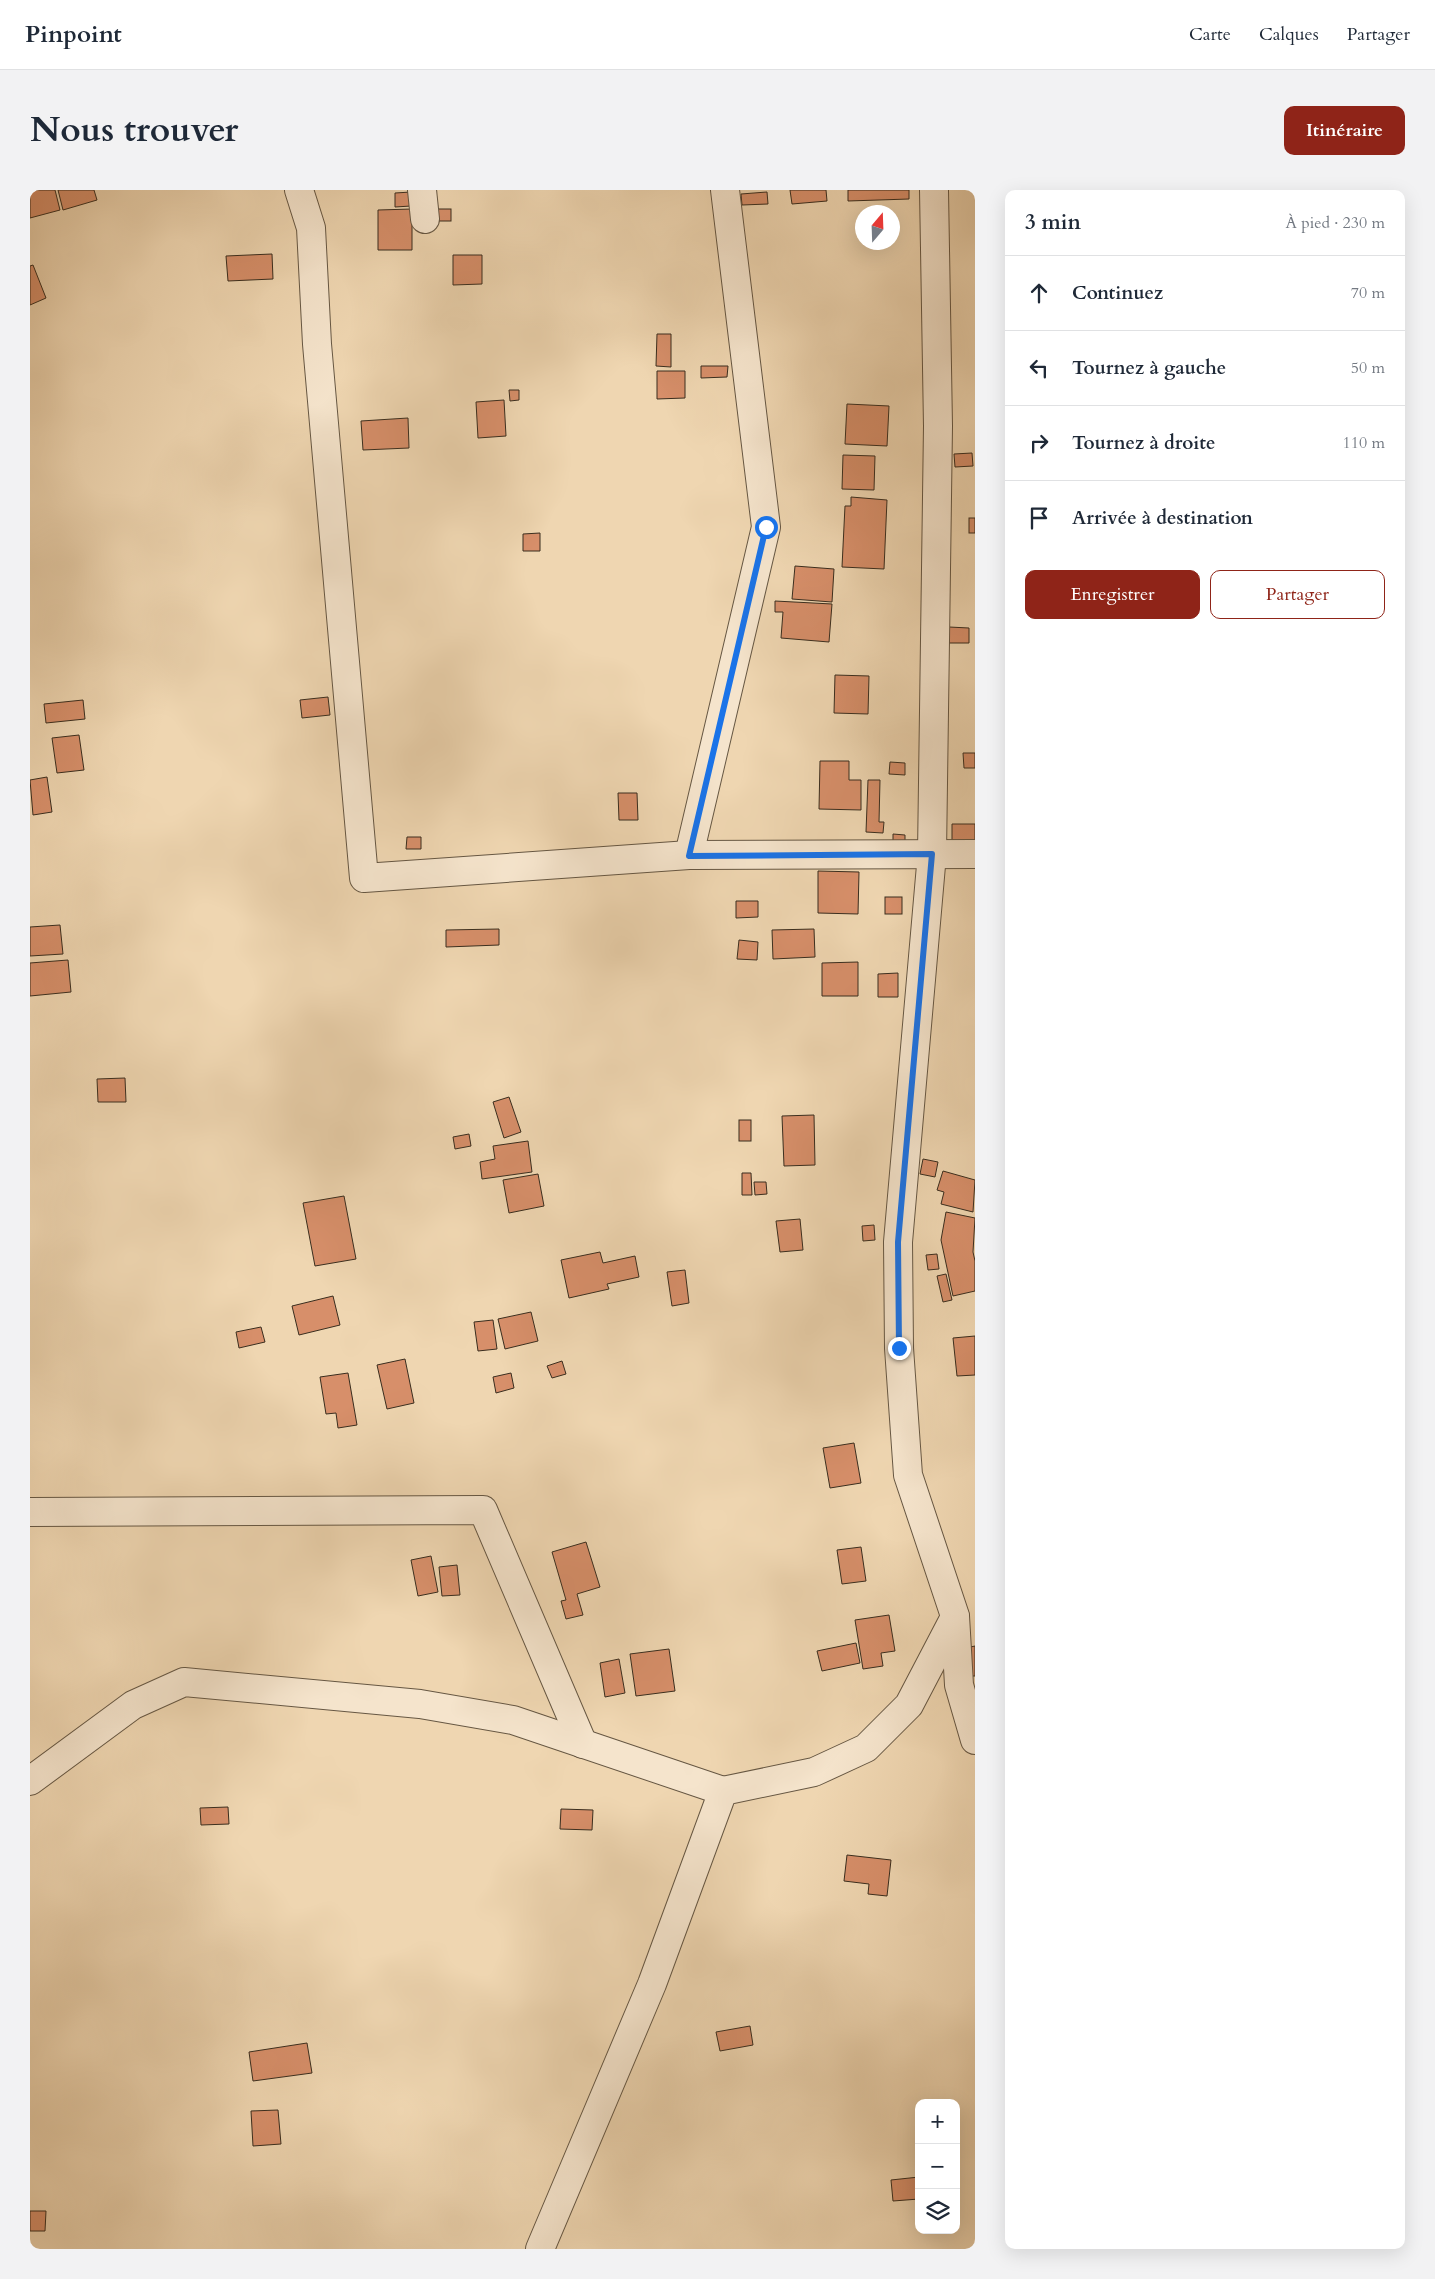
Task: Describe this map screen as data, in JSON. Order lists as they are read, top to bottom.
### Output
{
  "north": "top",
  "page": {
    "header": "Pinpoint",
    "nav": ["Carte", "Calques", "Partager"],
    "title": "Nous trouver",
    "buttons": [
      "Itinéraire",
      ["Enregistrer", "Partager"]
    ],
    "heading": ["3 min", "À pied · 230 m"],
    "list": [
      ["Continuez", "70 m"],
      ["Tournez à gauche", "50 m"],
      ["Tournez à droite", "110 m"],
      "Arrivée à destination"
    ],
    "map_buttons": ["+", "−"]
  }
}
